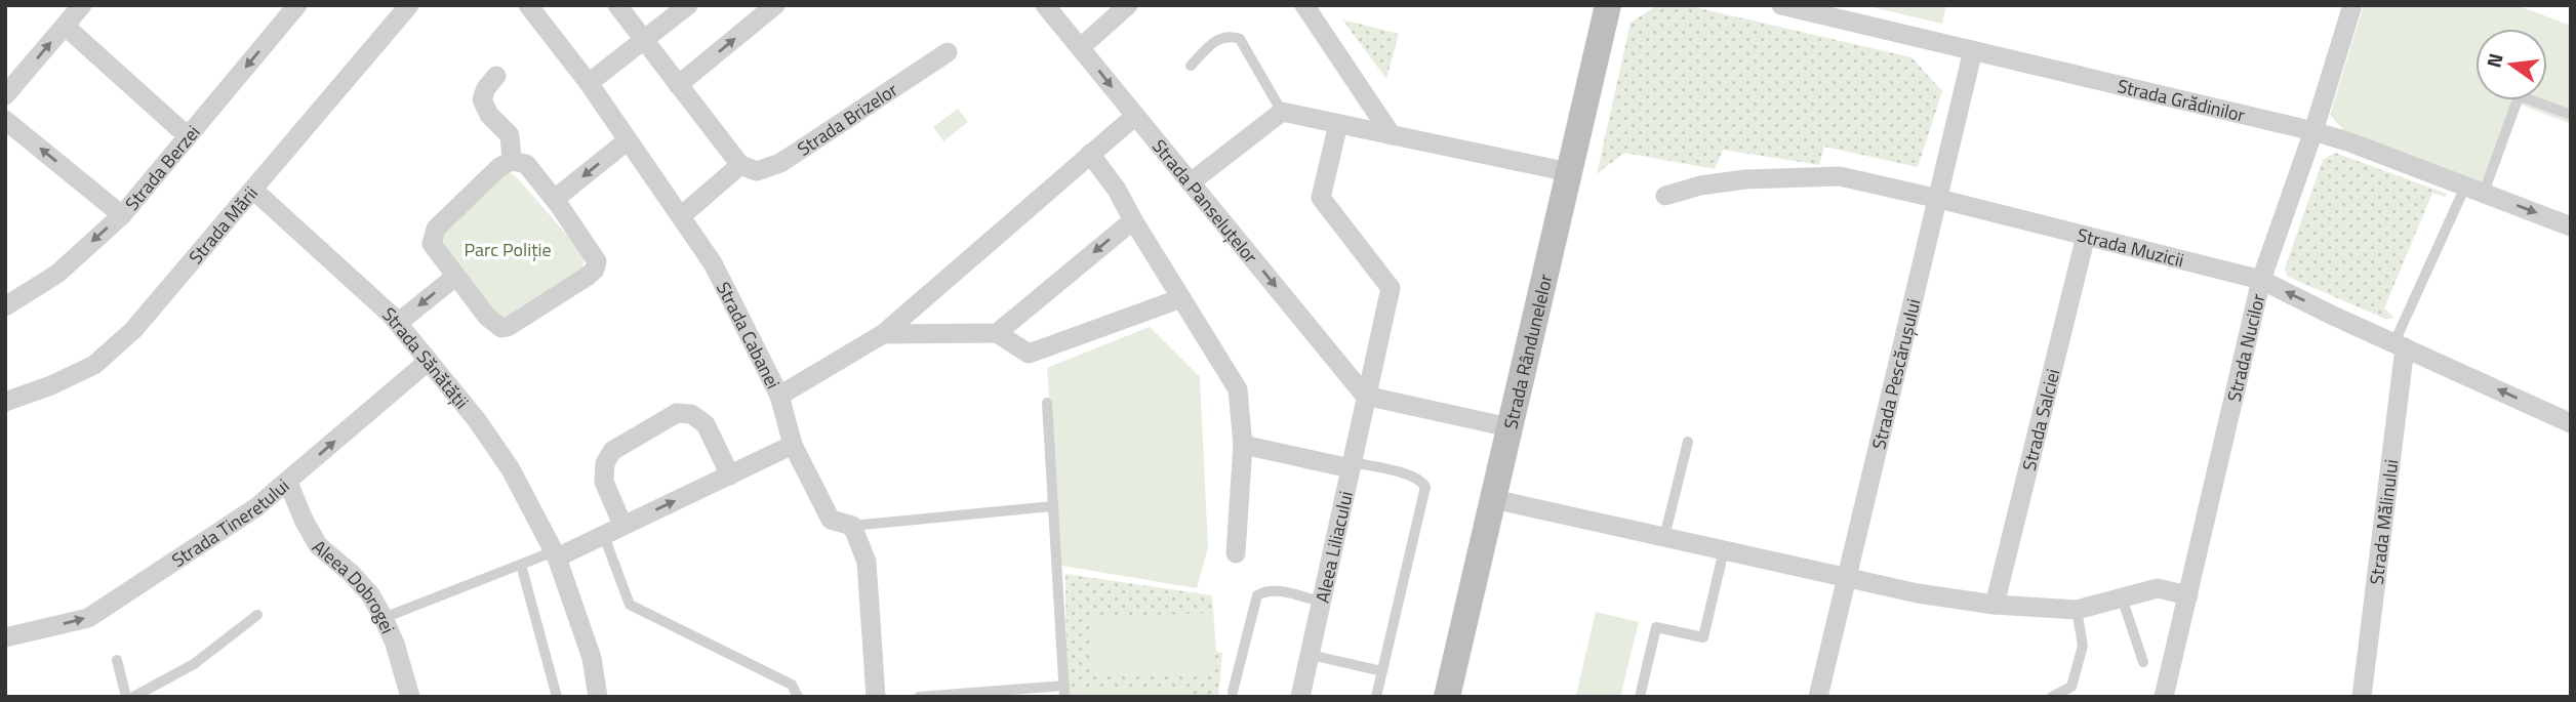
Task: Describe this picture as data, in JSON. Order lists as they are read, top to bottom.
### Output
{
  "streets": {
    "street": [
      "Strada Grădinilor",
      "Strada Brizelor",
      "Strada Berzei",
      "Strada Panseluțelor",
      "Strada Mării",
      "Strada Muzicii",
      "Strada Cabanei",
      "Strada Nucilor",
      "Strada Rândunelelor",
      "Strada Sănătății",
      "Strada Pescărușului",
      "Strada Salciei",
      "Strada Tineretului",
      "Strada Mălinului",
      "Aleea Liliacului",
      "Aleea Dobrogei"
    ]
  },
  "crossings": [
    ["Strada Grădinilor", "Strada Nucilor"],
    ["Strada Grădinilor", "Strada Pescărușului"],
    ["Strada Panseluțelor", "Aleea Liliacului"],
    ["Strada Mării", "Strada Sănătății"],
    ["Strada Muzicii", "Strada Nucilor"],
    ["Strada Muzicii", "Strada Pescărușului"],
    ["Strada Muzicii", "Strada Salciei"],
    ["Strada Muzicii", "Strada Mălinului"],
    ["Strada Sănătății", "Strada Tineretului"],
    ["Strada Tineretului", "Aleea Dobrogei"]
  ],
  "one_way": ["Strada Berzei", "Strada Muzicii", "Strada Tineretului"],
  "parks": ["Parc Poliție"],
  "north": "left"
}
